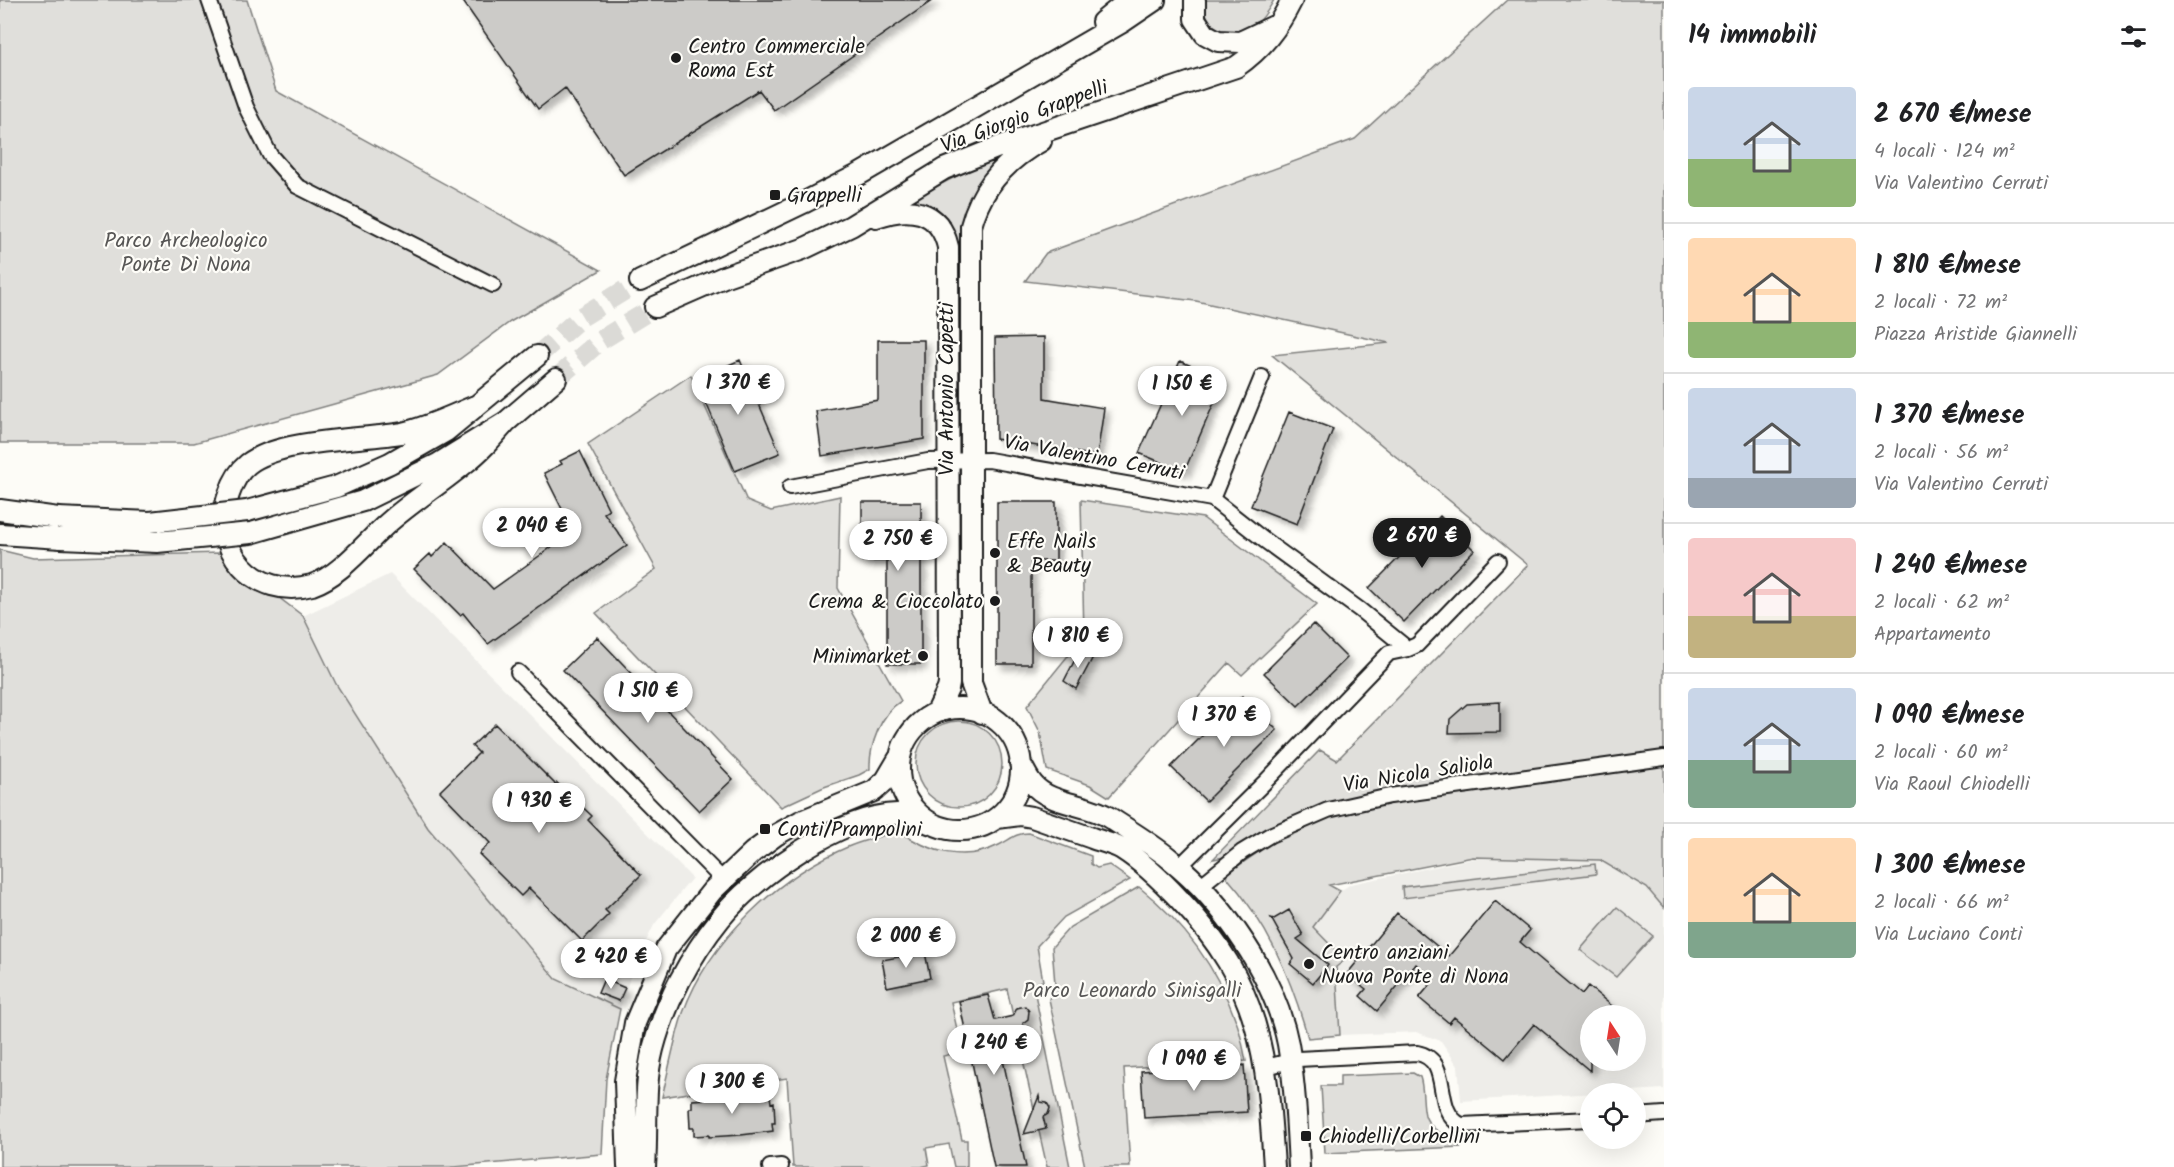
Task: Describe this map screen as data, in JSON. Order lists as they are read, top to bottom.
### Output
{
  "streets": {
    "main road": ["Via Giorgio Grappelli", "Via Antonio Capetti"],
    "street": ["Via Valentino Cerruti", "Via Nicola Saliola"]
  },
  "crossings": [
    ["Via Giorgio Grappelli", "Via Antonio Capetti"],
    ["Via Antonio Capetti", "Via Valentino Cerruti"]
  ],
  "parks": ["Parco Archeologico Ponte Di Nona", "Parco Leonardo Sinisgalli"],
  "places": {
    "other": [
      "Centro Commerciale Roma Est",
      "Effe Nails & Beauty",
      "Crema & Cioccolato",
      "Minimarket",
      "Centro anziani Nuova Ponte di Nona"
    ],
    "transit": ["Grappelli", "Conti/Prampolini", "Chiodelli/Corbellini"]
  },
  "north": "top",
  "page": {
    "heading": "14 immobili",
    "list": [
      {
        "name": "2 670 €/mese",
        "note": "4 locali · 124 m² · Via Valentino Cerruti"
      },
      {
        "name": "1 810 €/mese",
        "note": "2 locali · 72 m² · Piazza Aristide Giannelli"
      },
      {
        "name": "1 370 €/mese",
        "note": "2 locali · 56 m² · Via Valentino Cerruti"
      },
      {
        "name": "1 240 €/mese",
        "note": "2 locali · 62 m² · Appartamento"
      },
      {
        "name": "1 090 €/mese",
        "note": "2 locali · 60 m² · Via Raoul Chiodelli"
      },
      {
        "name": "1 300 €/mese",
        "note": "2 locali · 66 m² · Via Luciano Conti"
      }
    ],
    "price": [
      "1 370 €",
      "1 150 €",
      "2 040 €",
      "2 670 €",
      "2 750 €",
      "1 810 €",
      "1 510 €",
      "1 370 €",
      "1 930 €",
      "2 000 €",
      "2 420 €",
      "1 240 €",
      "1 090 €",
      "1 300 €"
    ]
  }
}
